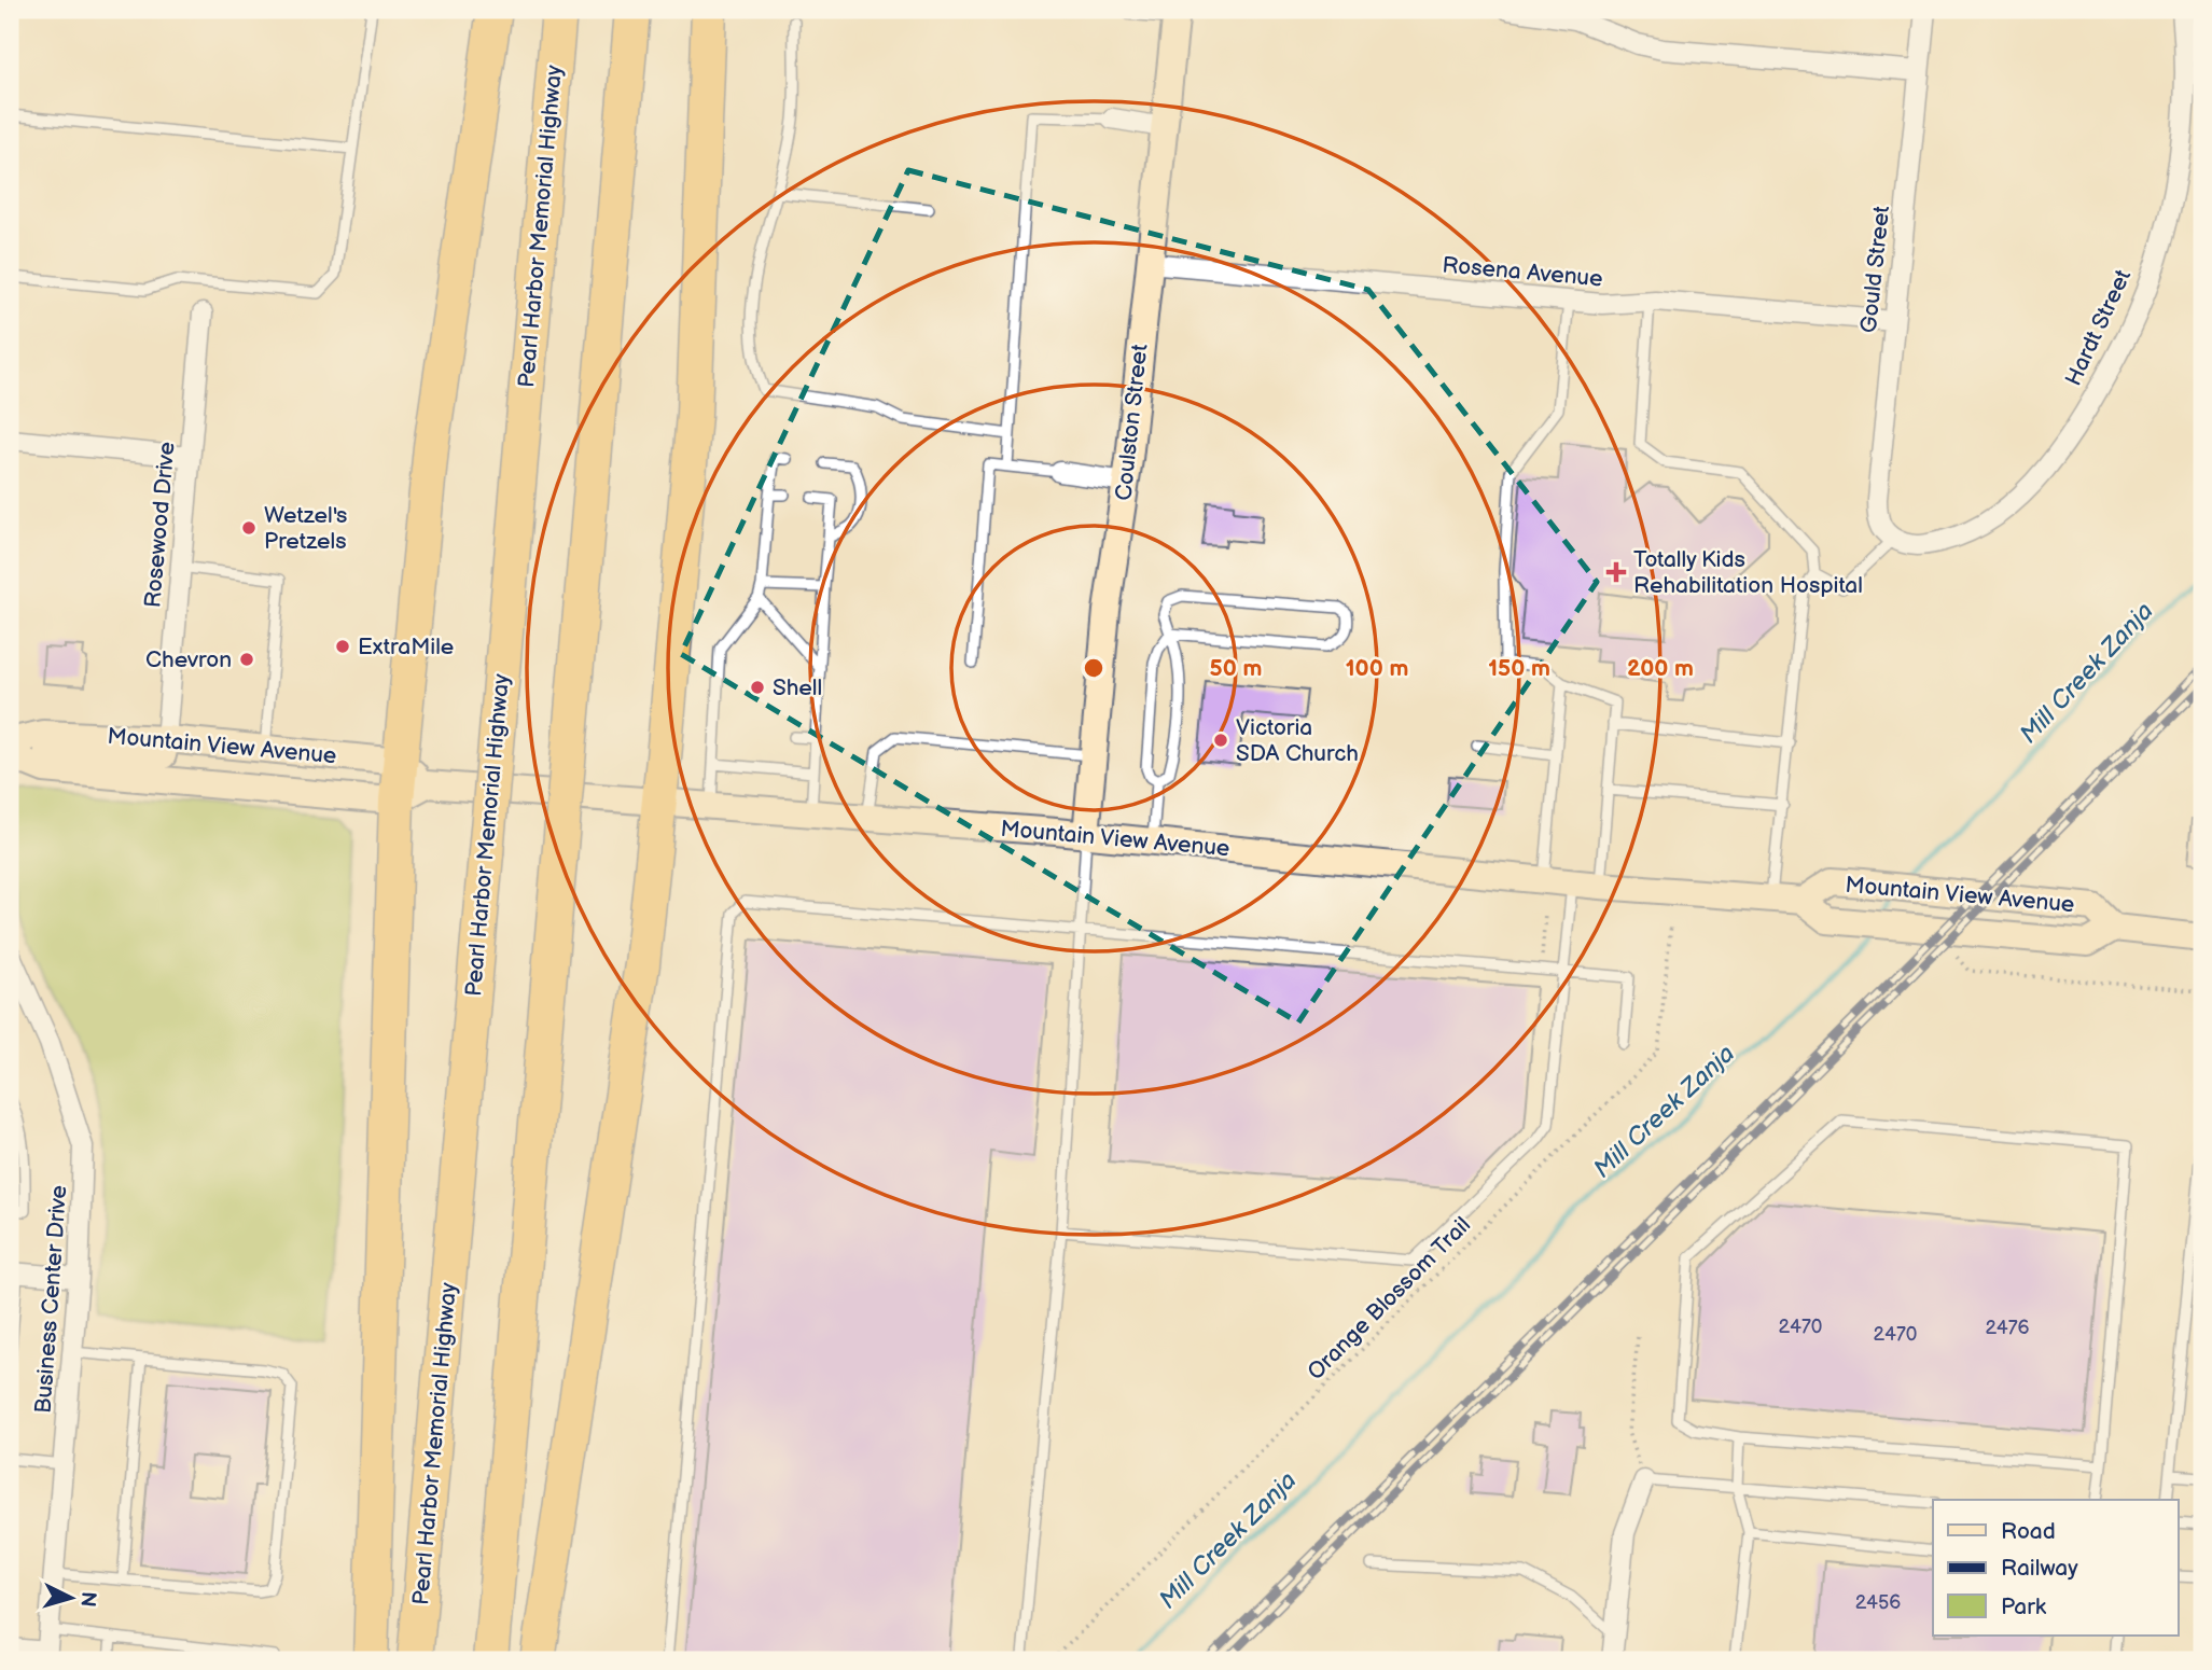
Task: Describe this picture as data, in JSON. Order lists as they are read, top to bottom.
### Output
{
  "streets": {
    "highway": ["Pearl Harbor Memorial Highway"],
    "main road": ["Coulston Street", "Mountain View Avenue"],
    "street": [
      "Gould Street",
      "Rosena Avenue",
      "Hardt Street",
      "Rosewood Drive",
      "Business Center Drive"
    ],
    "path": ["Orange Blossom Trail"]
  },
  "crossings": [
    ["Gould Street", "Rosena Avenue"],
    ["Gould Street", "Hardt Street"],
    ["Rosena Avenue", "Coulston Street"],
    ["Coulston Street", "Mountain View Avenue"],
    ["Rosewood Drive", "Mountain View Avenue"]
  ],
  "water": ["Mill Creek Zanja"],
  "places": {
    "other": [
      "Wetzel's Pretzels",
      "ExtraMile",
      "Chevron",
      "Shell",
      "Victoria SDA Church"
    ],
    "health": ["Totally Kids Rehabilitation Hospital"]
  },
  "house_numbers": [
    "2470",
    "2476",
    "2470",
    "2456"
  ],
  "legend": ["Road", "Railway", "Park"],
  "north": "right",
  "rings": [
    "50 m",
    "100 m",
    "150 m",
    "200 m"
  ]
}
